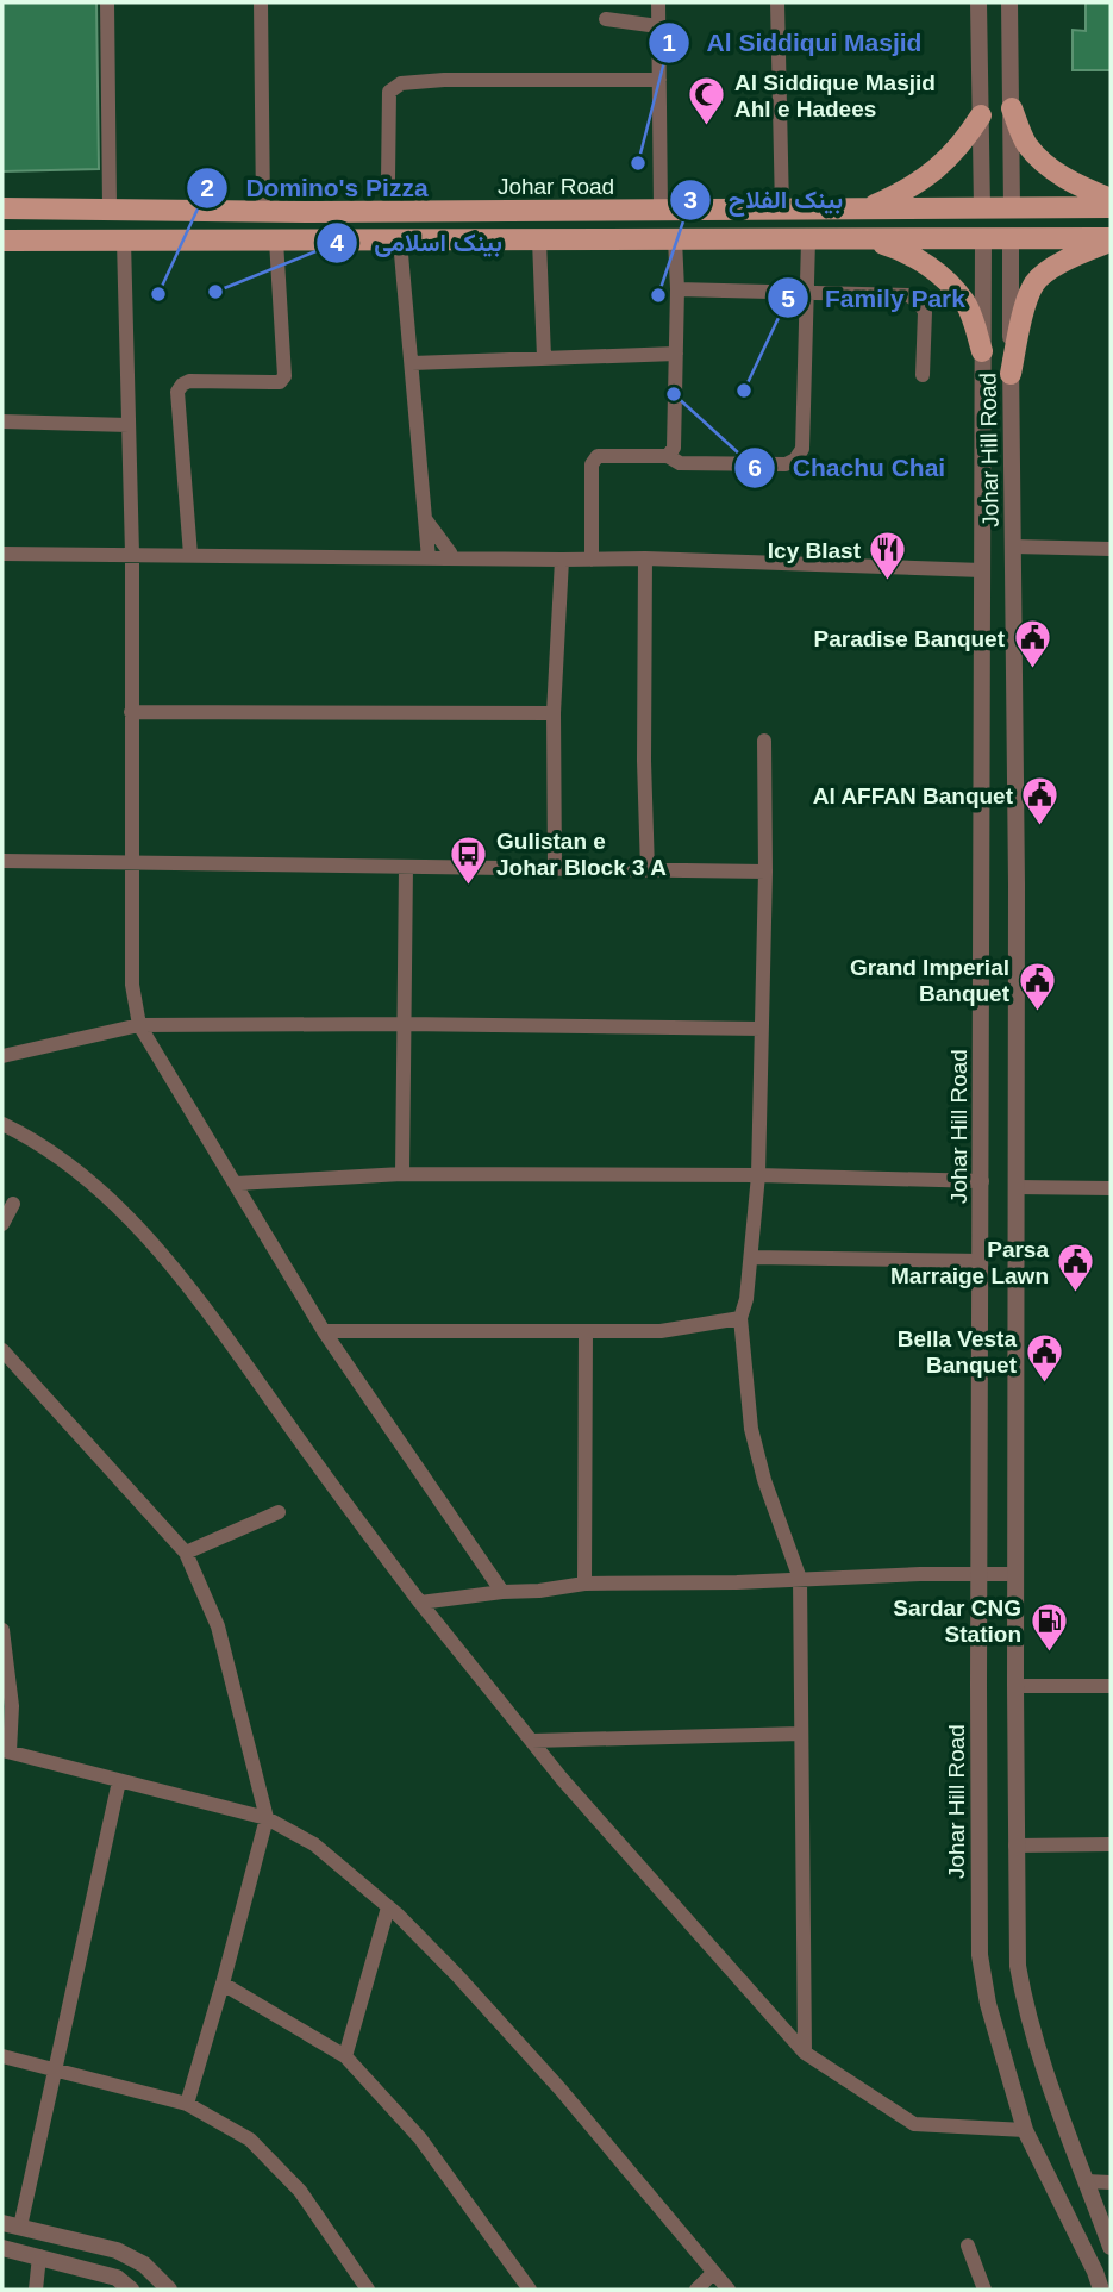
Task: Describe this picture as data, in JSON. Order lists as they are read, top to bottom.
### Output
{
  "streets": {
    "main road": ["Johar Road"],
    "street": ["Johar Hill Road"]
  },
  "places": {
    "mosque": ["Al Siddique Masjid Ahl e Hadees"],
    "other": [
      "Al Siddiqui Masjid",
      "بینک اسلامی",
      "Domino's Pizza",
      "بینک الفلاح",
      "Family Park",
      "Chachu Chai"
    ],
    "restaurant": ["Icy Blast"],
    "public building": [
      "Paradise Banquet",
      "Al AFFAN Banquet",
      "Grand Imperial Banquet",
      "Parsa Marraige Lawn",
      "Bella Vesta Banquet"
    ],
    "bus stop": ["Gulistan e Johar Block 3 A"],
    "fuel station": ["Sardar CNG Station"]
  }
}
